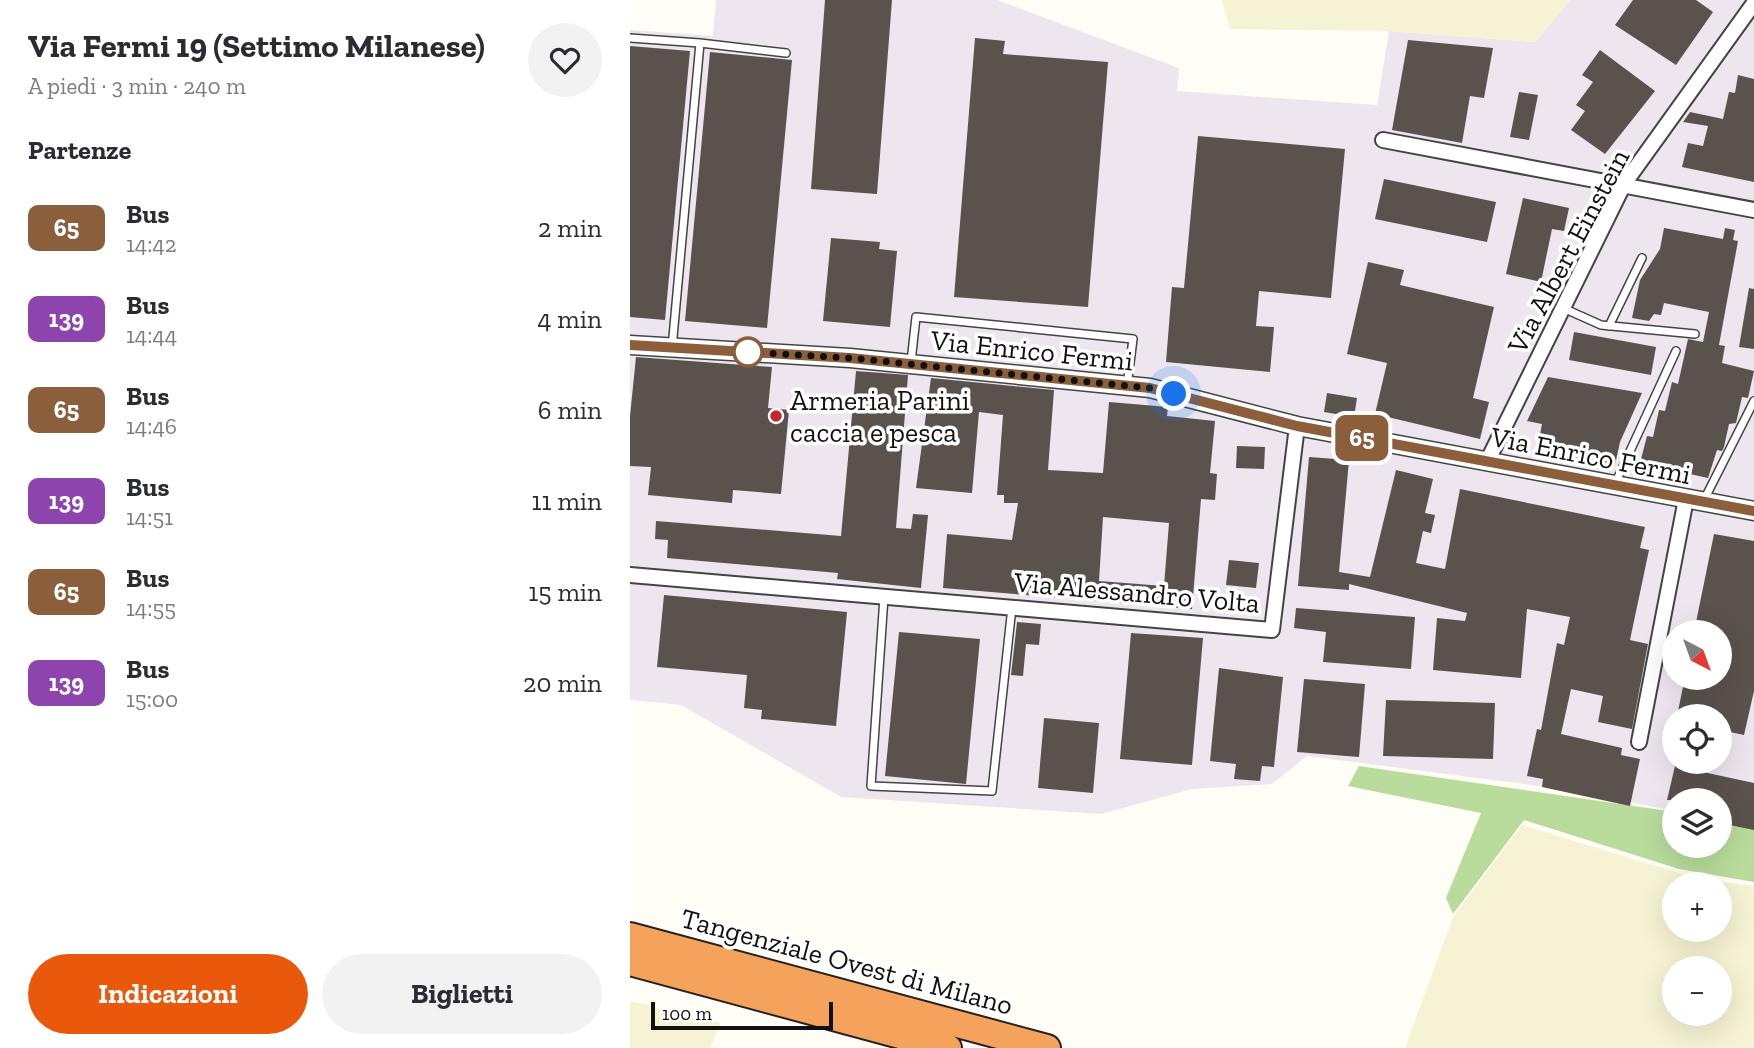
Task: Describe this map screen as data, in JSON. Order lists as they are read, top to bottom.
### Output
{
  "streets": {
    "highway": ["Tangenziale Ovest di Milano"],
    "street": ["Via Albert Einstein", "Via Enrico Fermi", "Via Alessandro Volta"]
  },
  "crossings": [
    ["Via Albert Einstein", "Via Enrico Fermi"],
    ["Via Enrico Fermi", "Via Alessandro Volta"]
  ],
  "places": ["Armeria Parini caccia e pesca"],
  "lines": ["bus line 65"],
  "scale_bar": "100 m",
  "north": "bottom right",
  "page": {
    "heading": [
      ["Via Fermi 19 (Settimo Milanese)", "A piedi · 3 min · 240 m"],
      "Partenze"
    ],
    "on_map": "65",
    "list": [
      {
        "mark": "65",
        "name": "Bus",
        "note": "14:42",
        "value": "2 min"
      },
      {
        "mark": "139",
        "name": "Bus",
        "note": "14:44",
        "value": "4 min"
      },
      {
        "mark": "65",
        "name": "Bus",
        "note": "14:46",
        "value": "6 min"
      },
      {
        "mark": "139",
        "name": "Bus",
        "note": "14:51",
        "value": "11 min"
      },
      {
        "mark": "65",
        "name": "Bus",
        "note": "14:55",
        "value": "15 min"
      },
      {
        "mark": "139",
        "name": "Bus",
        "note": "15:00",
        "value": "20 min"
      }
    ],
    "map_buttons": ["+", "−"],
    "buttons": ["Indicazioni", "Biglietti"],
    "scale": "100 m"
  }
}
